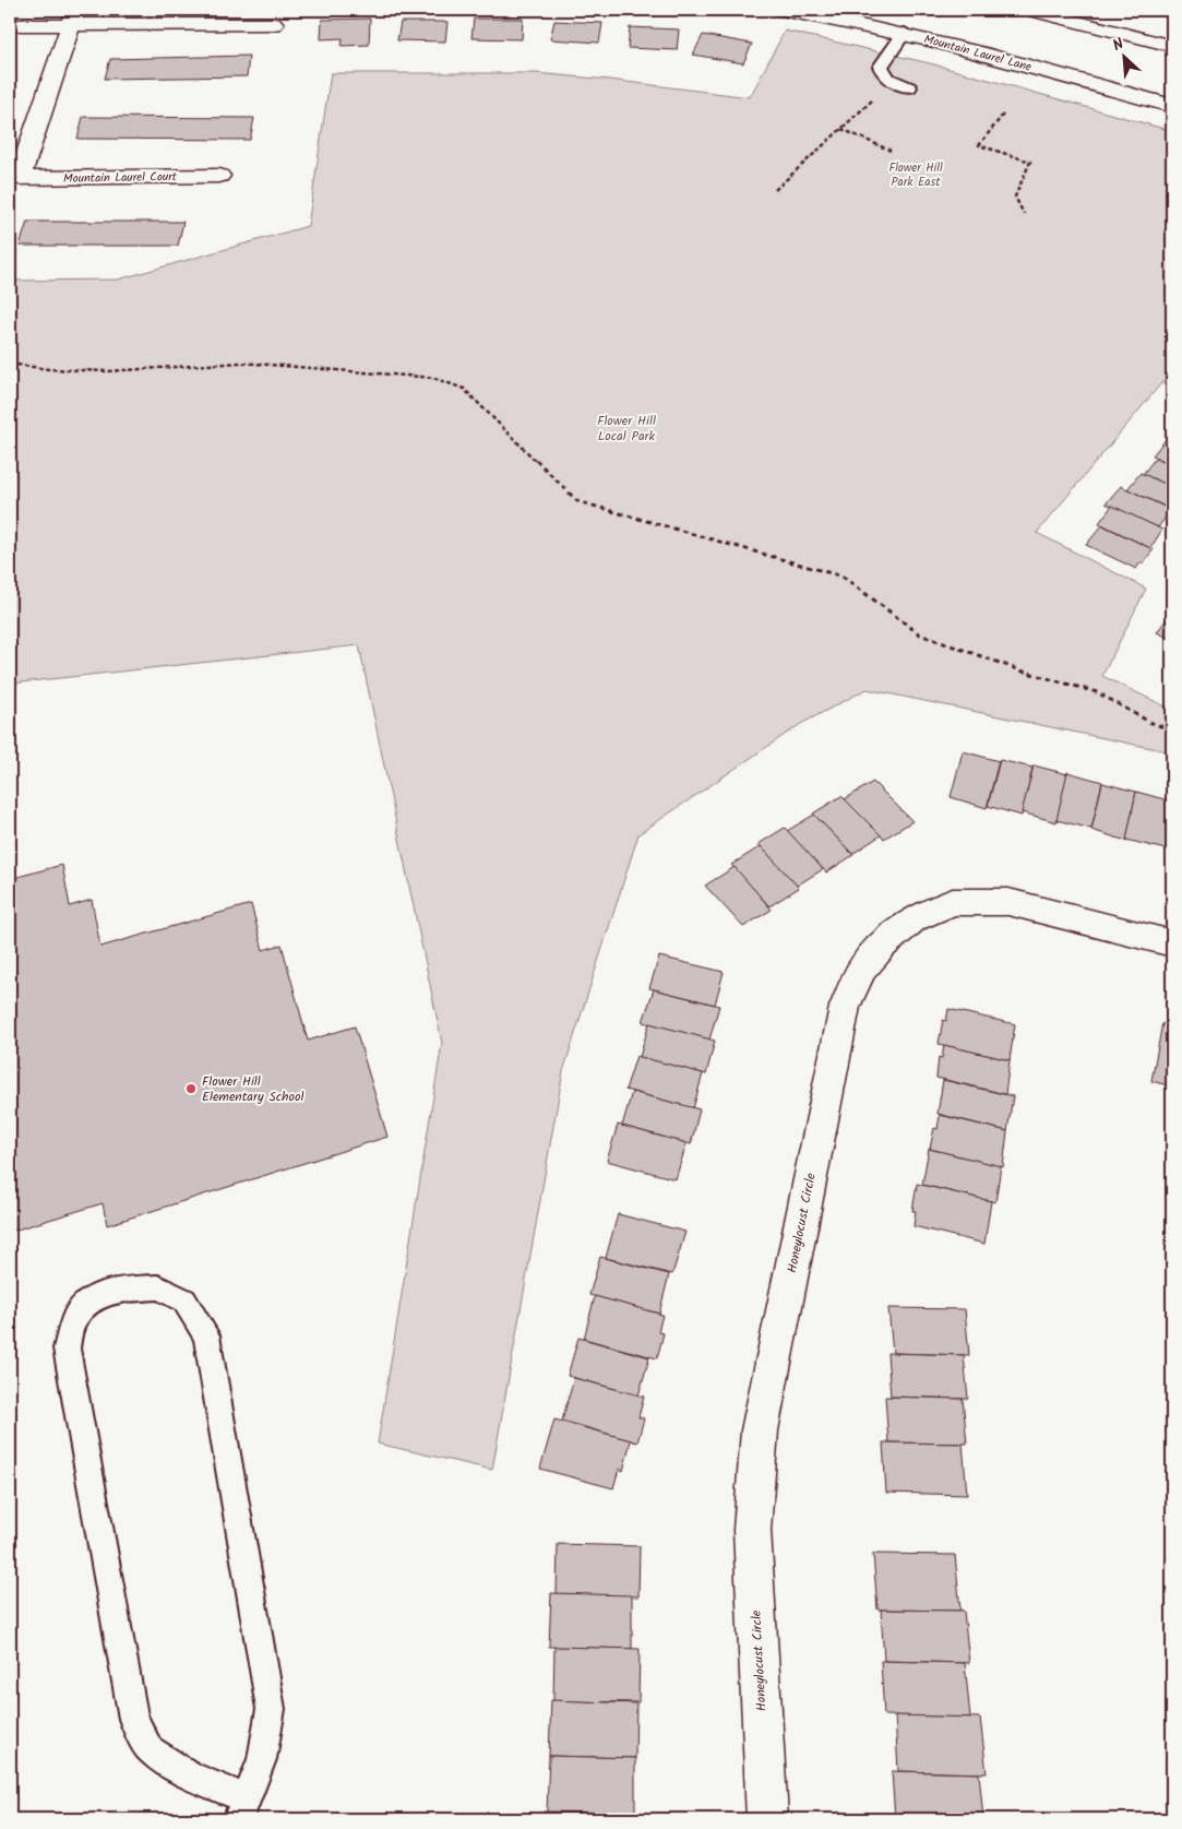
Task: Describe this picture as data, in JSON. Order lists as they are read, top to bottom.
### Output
{
  "streets": {
    "street": ["Mountain Laurel Lane", "Mountain Laurel Court", "Honeylocust Circle"]
  },
  "parks": ["Flower Hill Park East", "Flower Hill Local Park"],
  "places": ["Flower Hill Elementary School"],
  "north": "top left"
}
